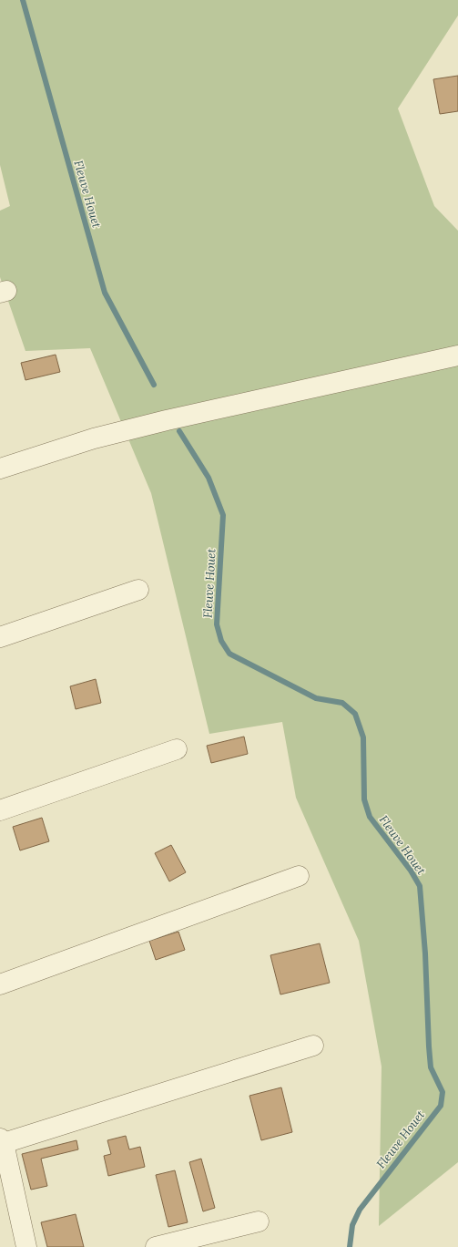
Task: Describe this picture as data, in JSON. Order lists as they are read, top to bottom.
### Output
{
  "water": ["Fleuve Houet"]
}
